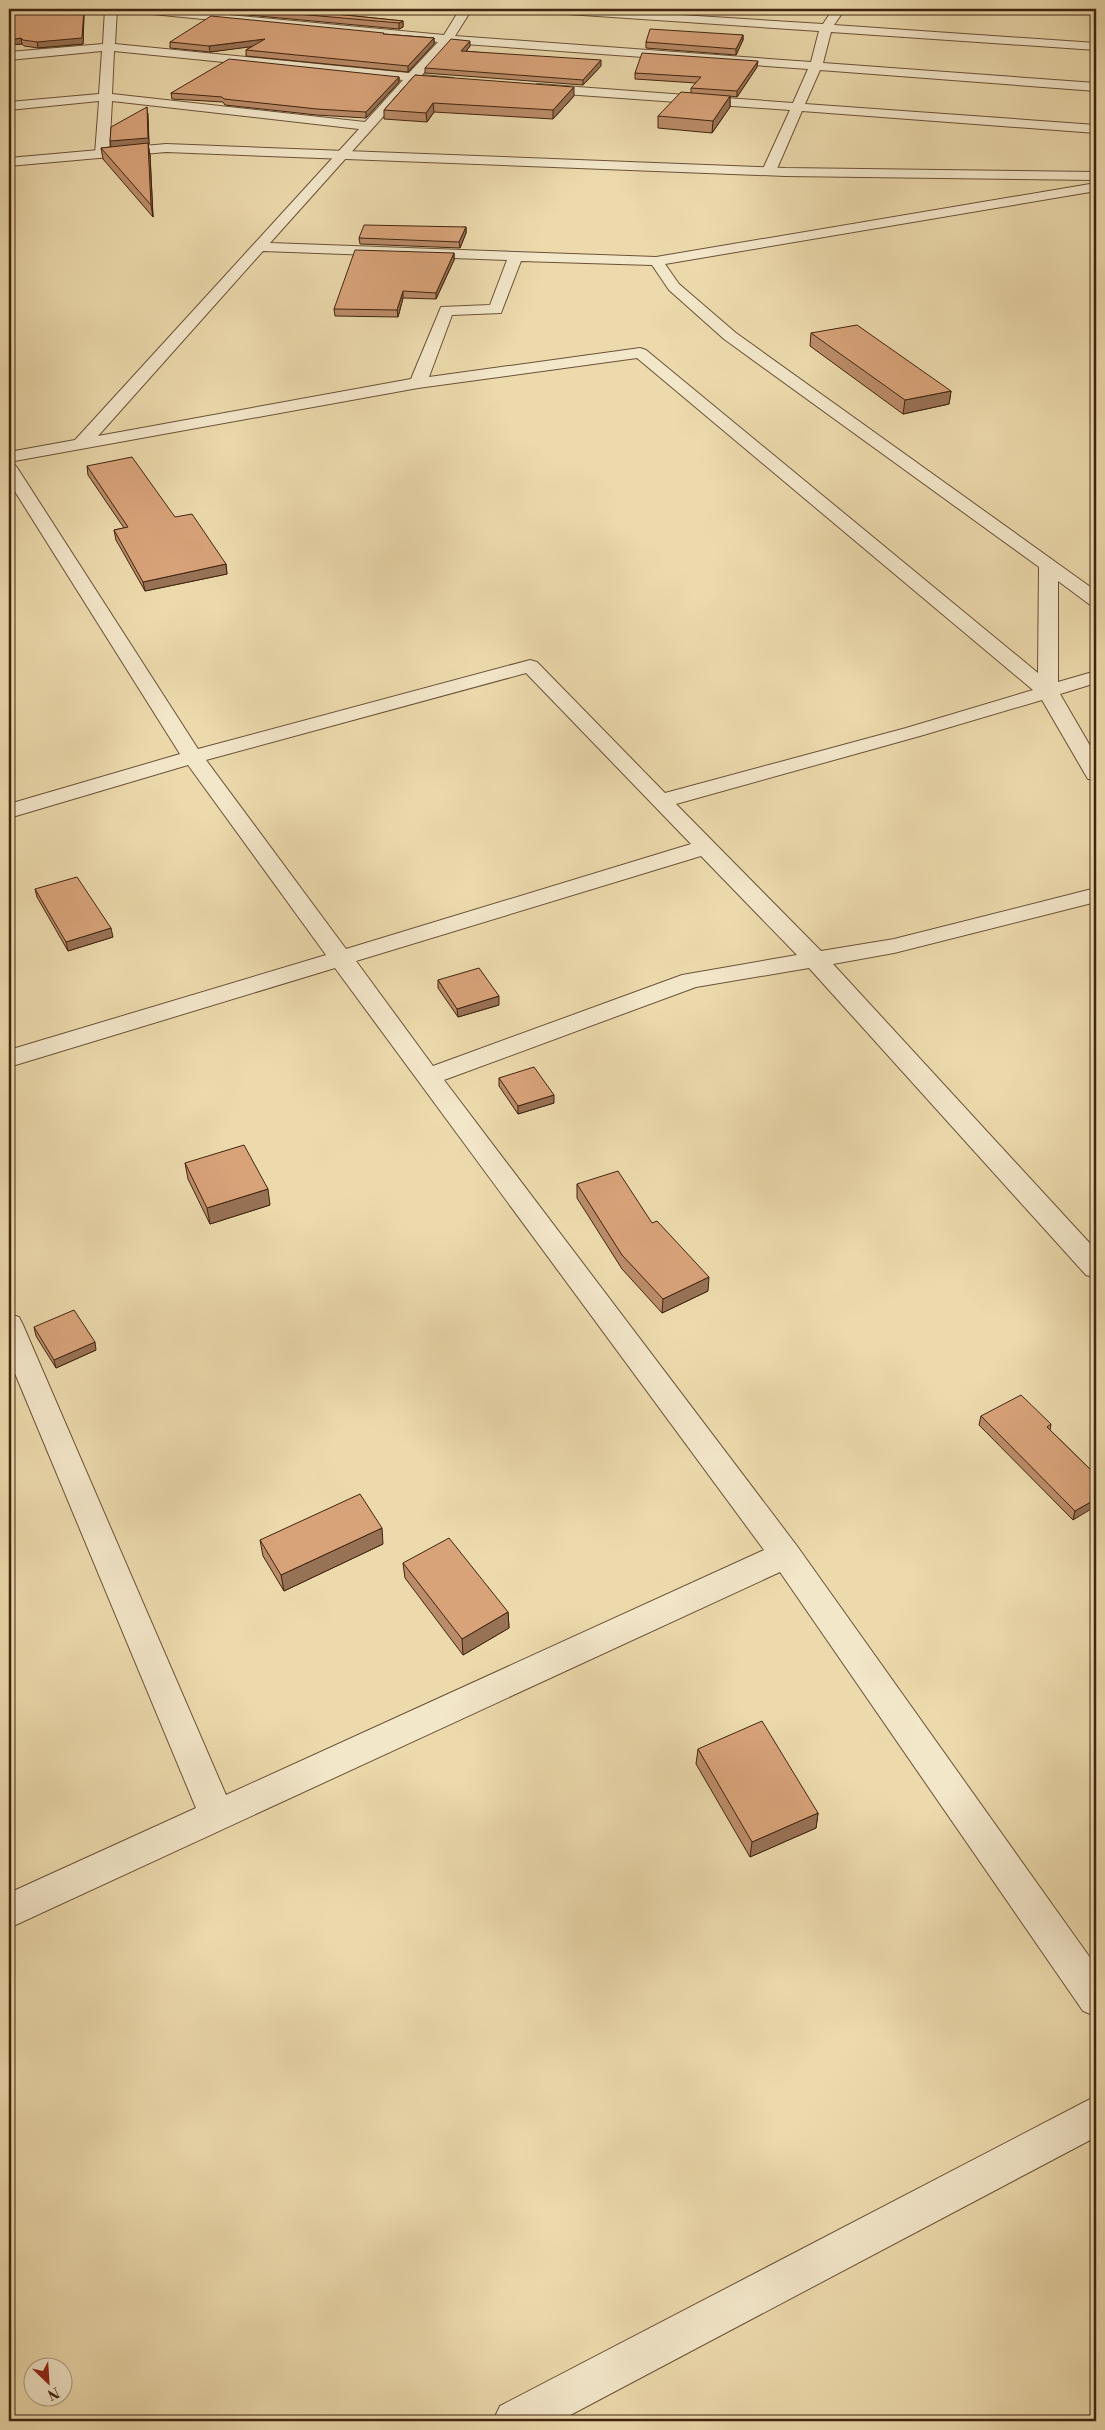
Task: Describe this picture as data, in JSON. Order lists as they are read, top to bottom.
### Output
{
  "north": "bottom right"
}
